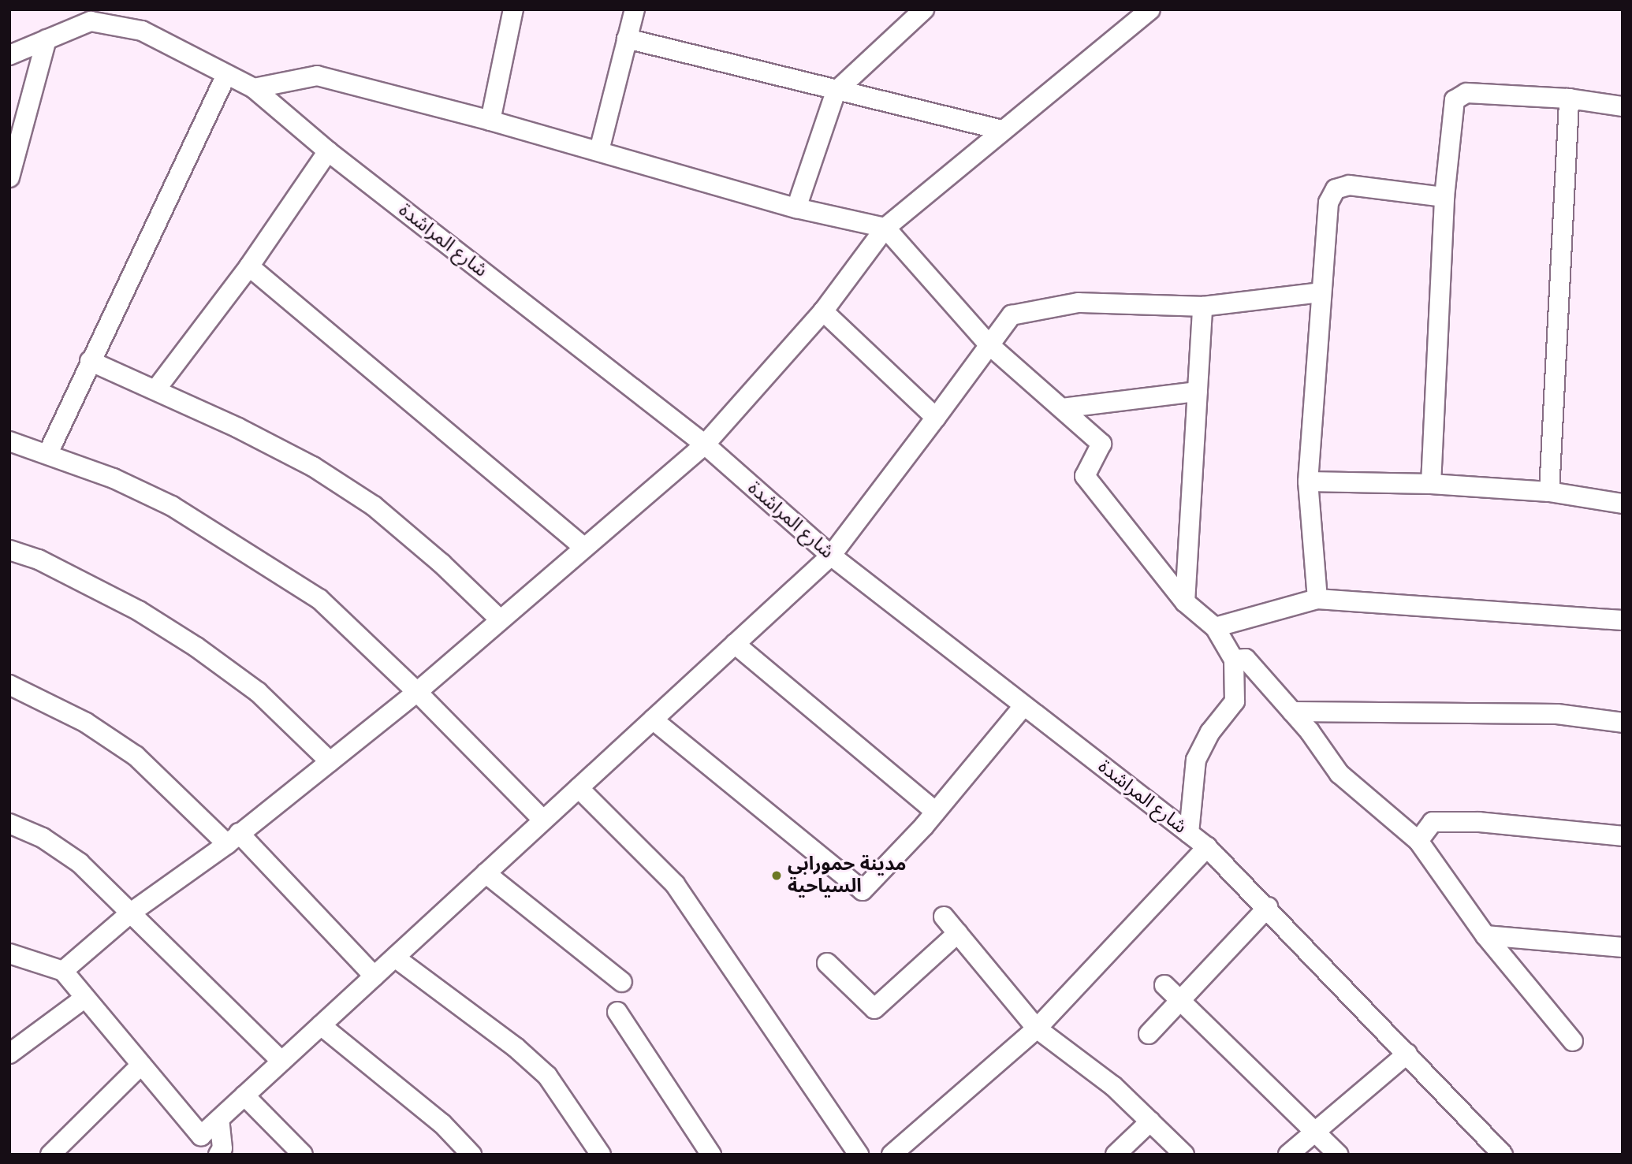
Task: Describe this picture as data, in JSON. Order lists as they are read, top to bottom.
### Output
{
  "streets": {
    "street": ["شارع المراشدة"]
  },
  "places": ["مدينة حمورابي السياحية"]
}
